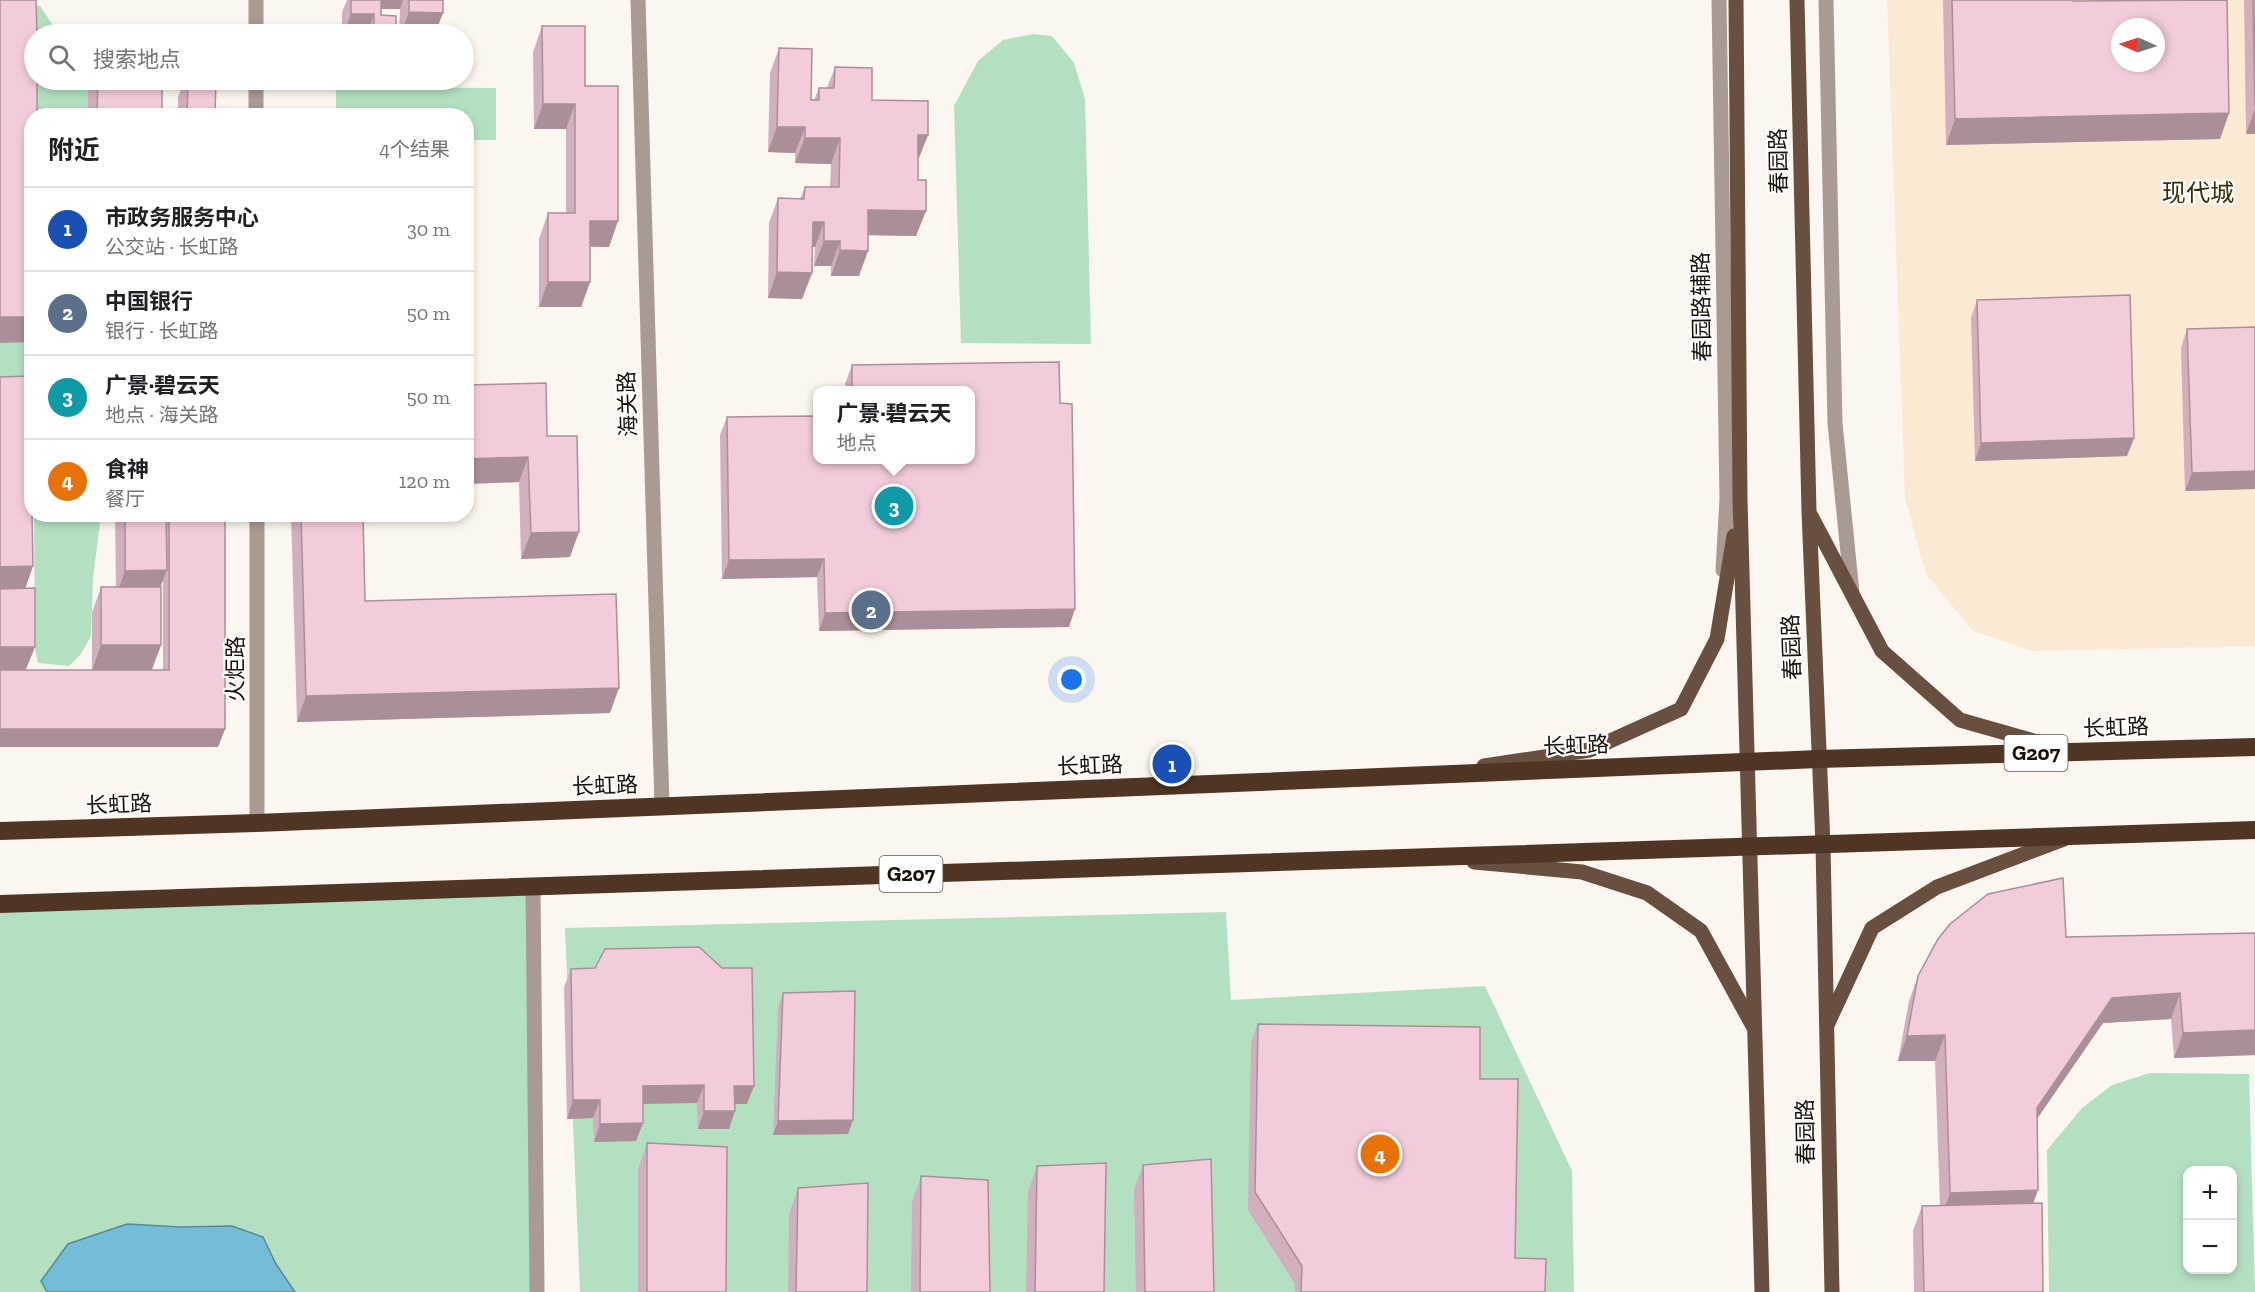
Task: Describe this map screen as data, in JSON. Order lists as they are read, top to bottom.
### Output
{
  "streets": {
    "highway": ["长虹路", "G207"],
    "main road": ["春园路"],
    "street": ["春园路辅路", "海关路", "火炬路"]
  },
  "crossings": [
    ["春园路", "长虹路"],
    ["春园路", "G207"],
    ["海关路", "长虹路"],
    ["火炬路", "长虹路"]
  ],
  "districts": ["现代城"],
  "north": "left",
  "page": {
    "search": "搜索地点",
    "heading": ["附近", "4个结果"],
    "list": [
      {
        "mark": "1",
        "name": "市政务服务中心",
        "note": "公交站 · 长虹路",
        "value": "30 m"
      },
      {
        "mark": "2",
        "name": "中国银行",
        "note": "银行 · 长虹路",
        "value": "50 m"
      },
      {
        "mark": "3",
        "name": "广景·碧云天",
        "note": "地点 · 海关路",
        "value": "50 m"
      },
      {
        "mark": "4",
        "name": "食神",
        "note": "餐厅",
        "value": "120 m"
      }
    ],
    "popup": ["广景·碧云天", "地点"],
    "pins": [
      "3",
      "2",
      "1",
      "4"
    ],
    "map_buttons": ["+", "−"]
  }
}
